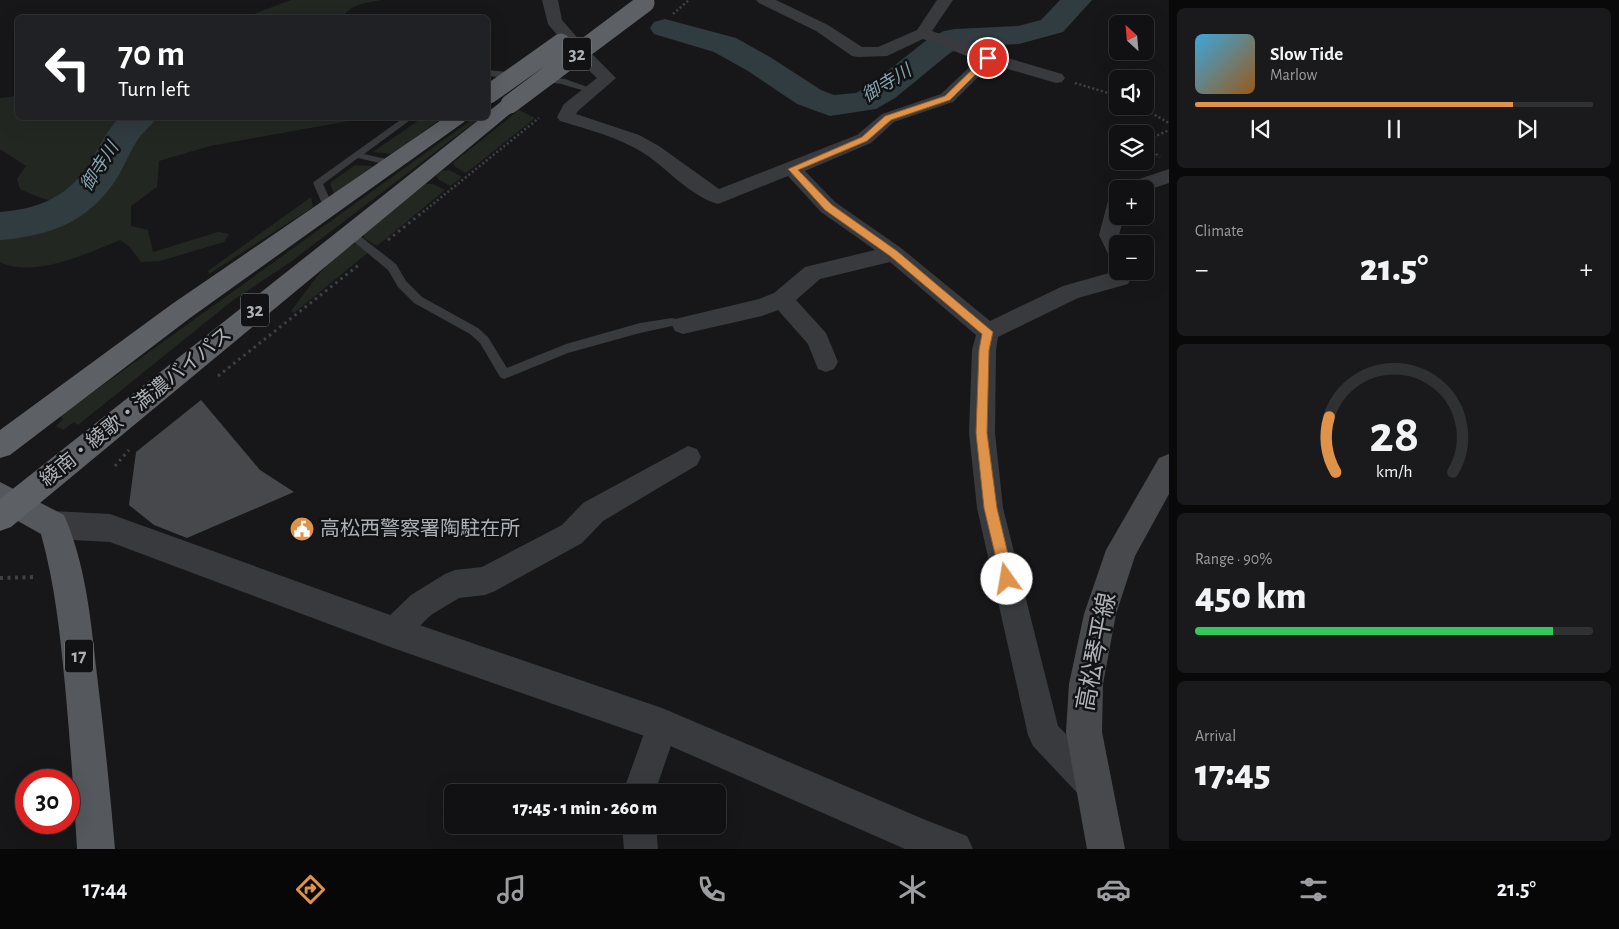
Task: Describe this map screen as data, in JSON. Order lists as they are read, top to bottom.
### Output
{
  "streets": {
    "highway": ["32", "綾南・綾歌・満濃バイパス"],
    "main road": ["高松琴平線", "17"]
  },
  "water": ["御寺川"],
  "places": {
    "public building": ["高松西警察署陶駐在所"]
  },
  "north": "top left",
  "page": {
    "map_buttons": ["+", "−"],
    "turn": ["70 m", "Turn left"],
    "song": ["Slow Tide", "Marlow"],
    "tile": [
      "Climate",
      ["Range · 90%", "450 km"],
      ["Arrival", "17:45"]
    ],
    "heat": ["−", "21.5°", "+"],
    "limit": "30",
    "trip": "17:45 · 1 min · 260 m",
    "tabs": ["17:44", "21.5°"],
    "gauge": ["28", "km/h"]
  }
}
